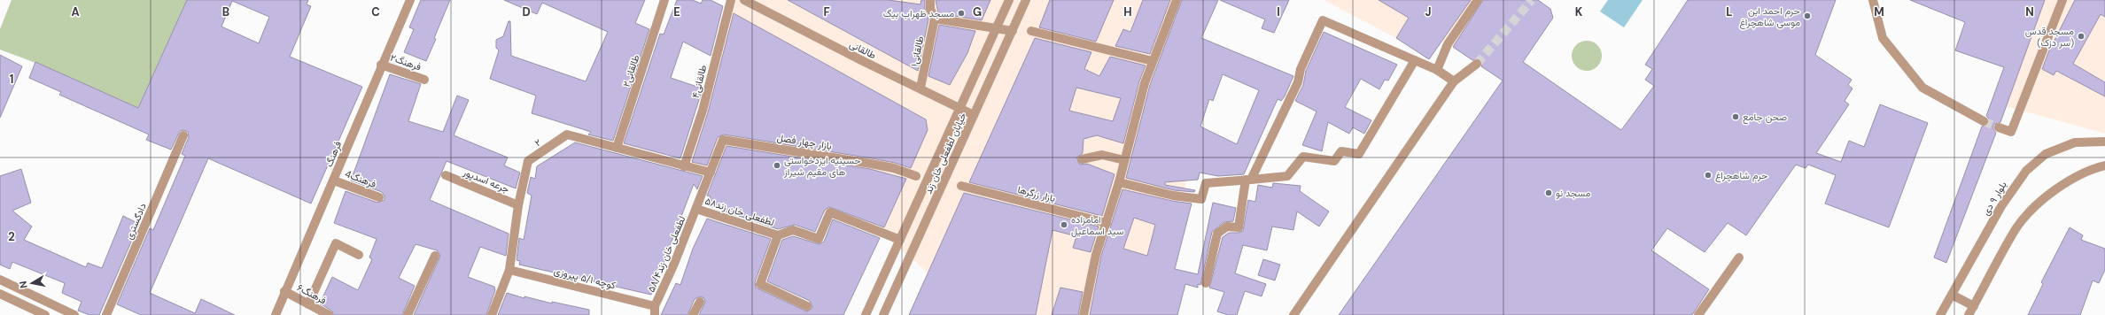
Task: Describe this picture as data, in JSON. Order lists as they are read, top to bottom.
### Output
{
  "streets": {
    "street": [
      "طالقانی",
      "طالقانی۱",
      "فرهنگ۲",
      "طالقانی۲",
      "طالقانی۴",
      "بازار چهار فصل",
      "۲",
      "خیابان لطفعلی خان زند",
      "فرهنگ",
      "فرهنگ4",
      "جرعه اسدپور",
      "بازار زرگرها",
      "بلوار ۹ دی",
      "لطفعلی خان زند۵۸",
      "دادگستری",
      "لطفعلی خان زند۵۸/۴",
      "کوچه ۵/۱ پیروزی",
      "فرهنگ۶"
    ]
  },
  "crossings": [
    ["طالقانی", "طالقانی۱"],
    ["طالقانی", "خیابان لطفعلی خان زند"],
    ["فرهنگ۲", "فرهنگ"],
    ["طالقانی۲", "۲"],
    ["طالقانی۴", "۲"],
    ["بازار چهار فصل", "۲"],
    ["بازار چهار فصل", "لطفعلی خان زند۵۸/۴"],
    ["۲", "جرعه اسدپور"],
    ["۲", "لطفعلی خان زند۵۸/۴"],
    ["۲", "کوچه ۵/۱ پیروزی"],
    ["فرهنگ", "فرهنگ4"],
    ["فرهنگ", "فرهنگ۶"],
    ["لطفعلی خان زند۵۸", "لطفعلی خان زند۵۸/۴"],
    ["لطفعلی خان زند۵۸/۴", "کوچه ۵/۱ پیروزی"]
  ],
  "places": [
    "مسجد ظهراب بیگ",
    "حرم احمد ابن موسی شاهچراغ",
    "مسجد قدس (سر دزک)",
    "صحن جامع",
    "حسینیه ایزدخواستی های مقیم شیراز",
    "حرم شاهچراغ",
    "مسجد نو",
    "امامزاده سید اسماعیل"
  ],
  "north": "left",
  "grid": {
    "columns": [
      "A",
      "B",
      "C",
      "D",
      "E",
      "F",
      "G",
      "H",
      "I",
      "J",
      "K",
      "L",
      "M",
      "N"
    ],
    "rows": ["1", "2"]
  }
}
